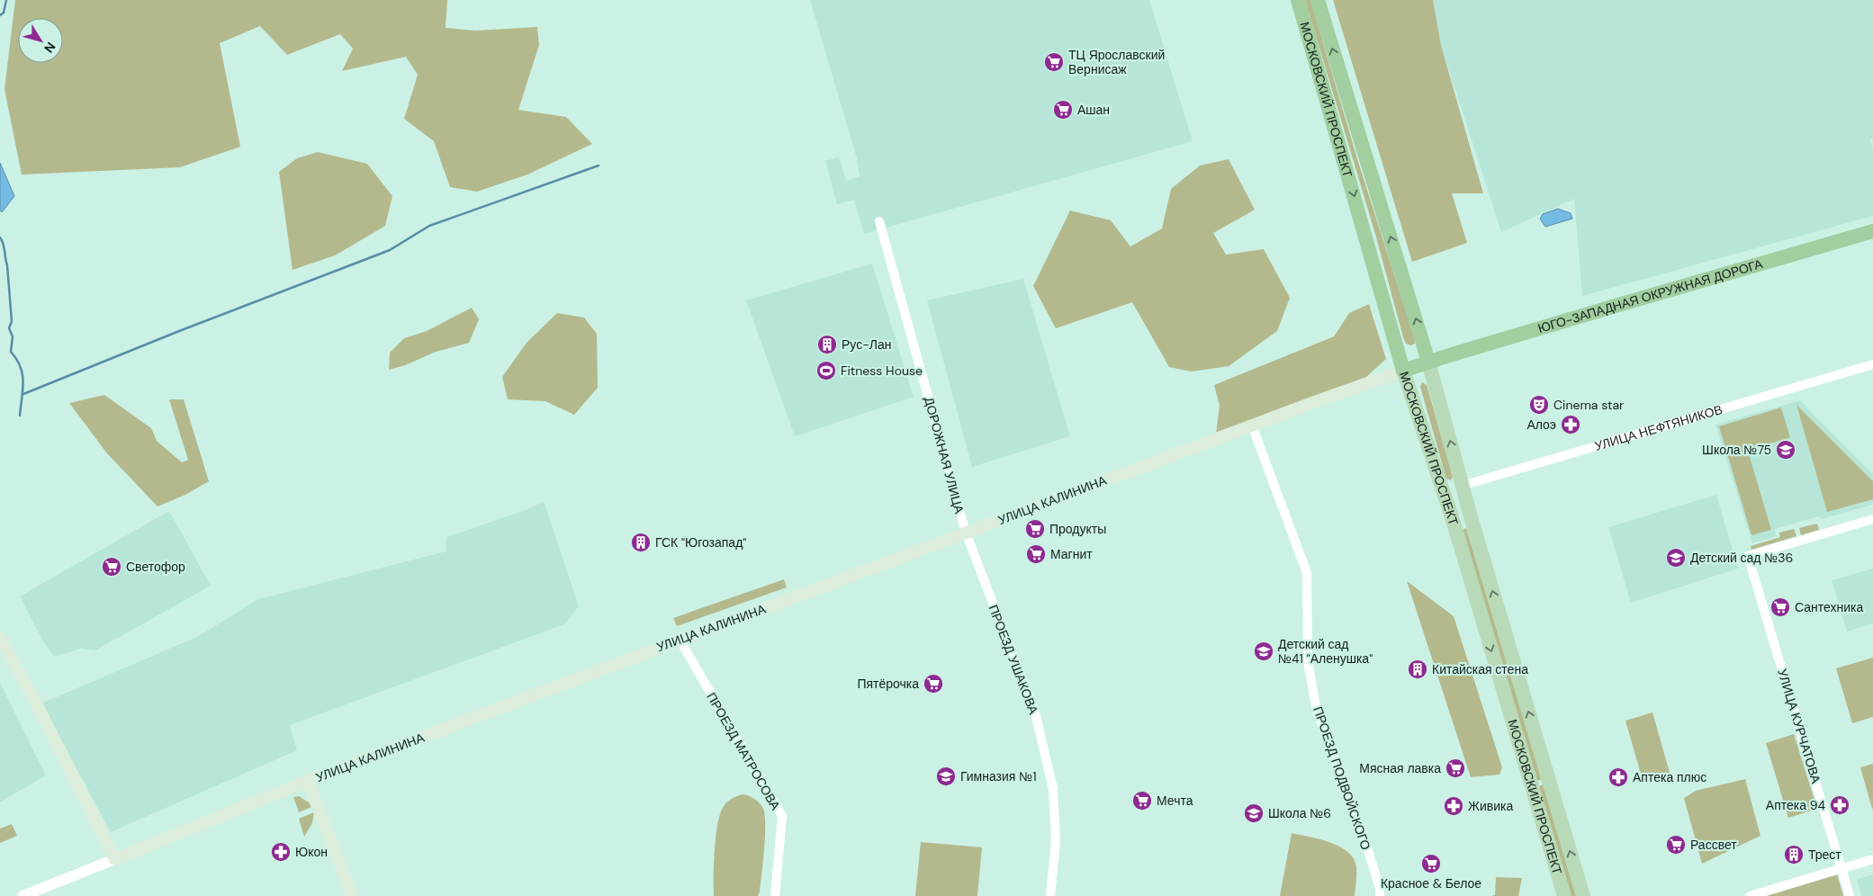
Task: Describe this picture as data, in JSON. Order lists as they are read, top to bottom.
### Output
{
  "streets": {
    "highway": ["МОСКОВСКИЙ ПРОСПЕКТ", "ЮГО-ЗАПАДНАЯ ОКРУЖНАЯ ДОРОГА"],
    "main road": ["УЛИЦА НЕФТЯНИКОВ", "УЛИЦА КАЛИНИНА"],
    "street": [
      "ДОРОЖНАЯ УЛИЦА",
      "ПРОЕЗД УШАКОВА",
      "УЛИЦА КУРЧАТОВА",
      "ПРОЕЗД МАТРОСОВА",
      "ПРОЕЗД ПОДВОЙСКОГО"
    ]
  },
  "crossings": [
    ["МОСКОВСКИЙ ПРОСПЕКТ", "ЮГО-ЗАПАДНАЯ ОКРУЖНАЯ ДОРОГА"],
    ["МОСКОВСКИЙ ПРОСПЕКТ", "УЛИЦА НЕФТЯНИКОВ"],
    ["МОСКОВСКИЙ ПРОСПЕКТ", "УЛИЦА КАЛИНИНА"],
    ["ЮГО-ЗАПАДНАЯ ОКРУЖНАЯ ДОРОГА", "УЛИЦА КАЛИНИНА"],
    ["ДОРОЖНАЯ УЛИЦА", "УЛИЦА КАЛИНИНА"],
    ["ДОРОЖНАЯ УЛИЦА", "ПРОЕЗД УШАКОВА"],
    ["УЛИЦА КАЛИНИНА", "ПРОЕЗД УШАКОВА"],
    ["УЛИЦА КАЛИНИНА", "ПРОЕЗД МАТРОСОВА"],
    ["УЛИЦА КАЛИНИНА", "ПРОЕЗД ПОДВОЙСКОГО"]
  ],
  "places": {
    "supermarket": [
      "ТЦ Ярославский Вернисаж",
      "Ашан",
      "Продукты",
      "Магнит",
      "Светофор",
      "Сантехника",
      "Пятёрочка",
      "Мясная лавка",
      "Мечта",
      "Рассвет",
      "Красное & Белое"
    ],
    "building": [
      "Рус-Лан",
      "ГСК \"Югозапад\"",
      "Китайская стена",
      "Трест"
    ],
    "sports": ["Fitness House"],
    "theatre": ["Cinema star"],
    "pharmacy": [
      "Алоэ",
      "Аптека плюс",
      "Аптека 94",
      "Живика",
      "Юкон"
    ],
    "school or university": [
      "Школа №75",
      "Детский сад №36",
      "Детский сад №41 \"Аленушка\"",
      "Гимназия №1",
      "Школа №6"
    ]
  },
  "north": "bottom right"
}
